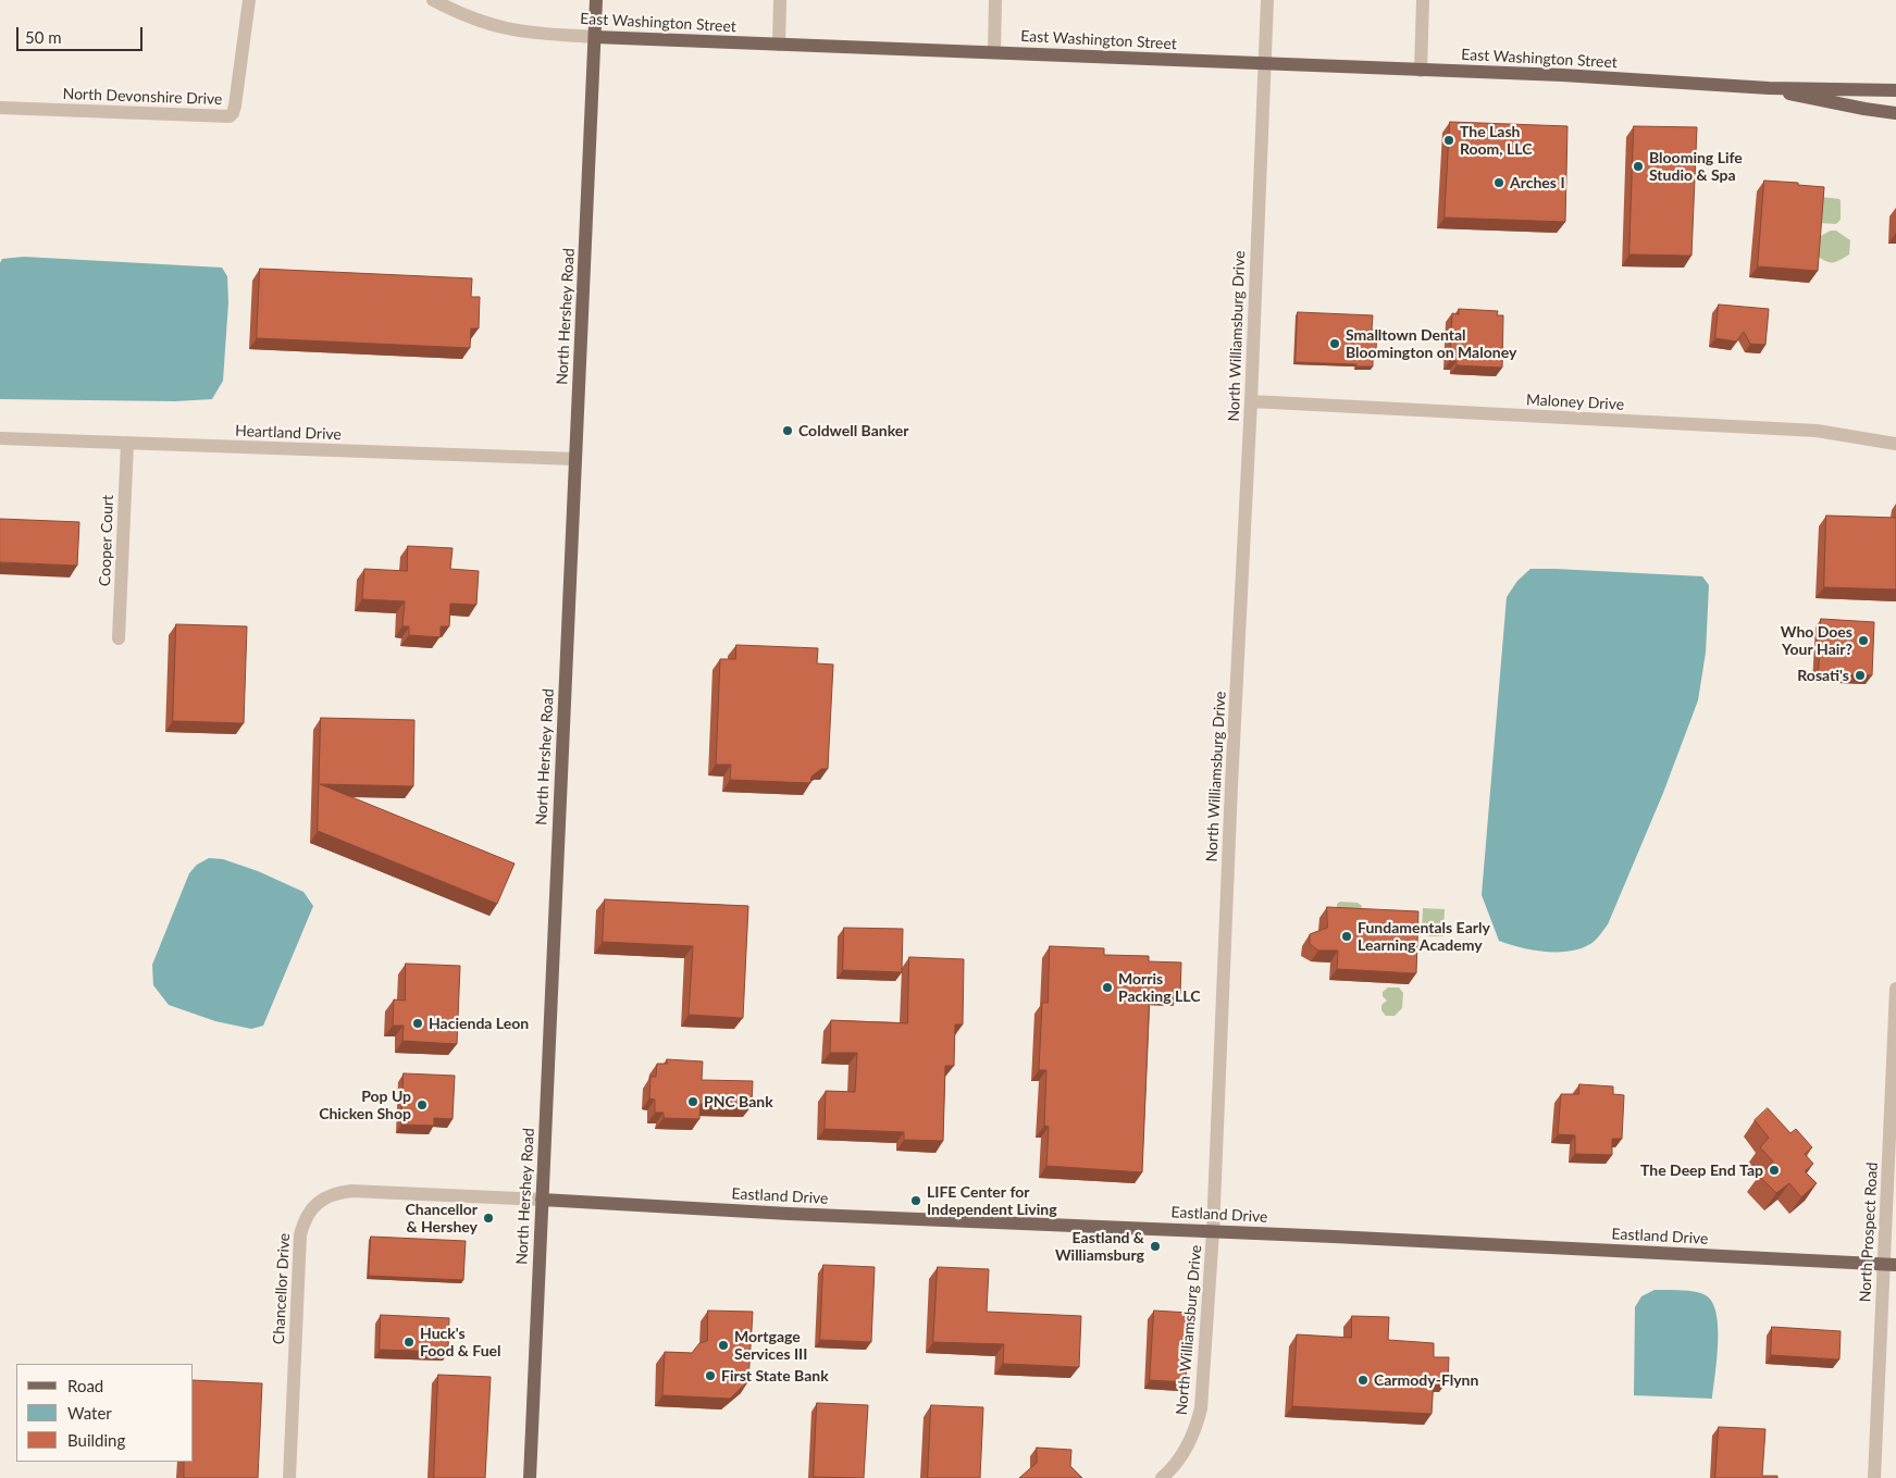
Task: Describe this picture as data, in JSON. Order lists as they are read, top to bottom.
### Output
{
  "streets": {
    "main road": ["East Washington Street", "North Hershey Road", "Eastland Drive"],
    "street": [
      "North Devonshire Drive",
      "North Williamsburg Drive",
      "Maloney Drive",
      "Heartland Drive",
      "Cooper Court",
      "North Prospect Road",
      "Chancellor Drive"
    ]
  },
  "crossings": [
    ["East Washington Street", "North Hershey Road"],
    ["East Washington Street", "North Williamsburg Drive"],
    ["North Hershey Road", "Heartland Drive"],
    ["North Hershey Road", "Eastland Drive"],
    ["North Hershey Road", "Chancellor Drive"],
    ["North Williamsburg Drive", "Maloney Drive"],
    ["North Williamsburg Drive", "Eastland Drive"],
    ["Heartland Drive", "Cooper Court"],
    ["Eastland Drive", "North Prospect Road"],
    ["Eastland Drive", "Chancellor Drive"]
  ],
  "places": [
    "The Lash Room, LLC",
    "Blooming Life Studio & Spa",
    "Arches I",
    "Smalltown Dental Bloomington on Maloney",
    "Coldwell Banker",
    "Who Does Your Hair?",
    "Rosati's",
    "Fundamentals Early Learning Academy",
    "Morris Packing LLC",
    "Hacienda Leon",
    "PNC Bank",
    "Pop Up Chicken Shop",
    "The Deep End Tap",
    "LIFE Center for Independent Living",
    "Chancellor & Hershey",
    "Eastland & Williamsburg",
    "Huck's Food & Fuel",
    "Mortgage Services III",
    "First State Bank",
    "Carmody-Flynn"
  ],
  "legend": ["Road", "Water", "Building"],
  "scale_bar": "50 m"
}
